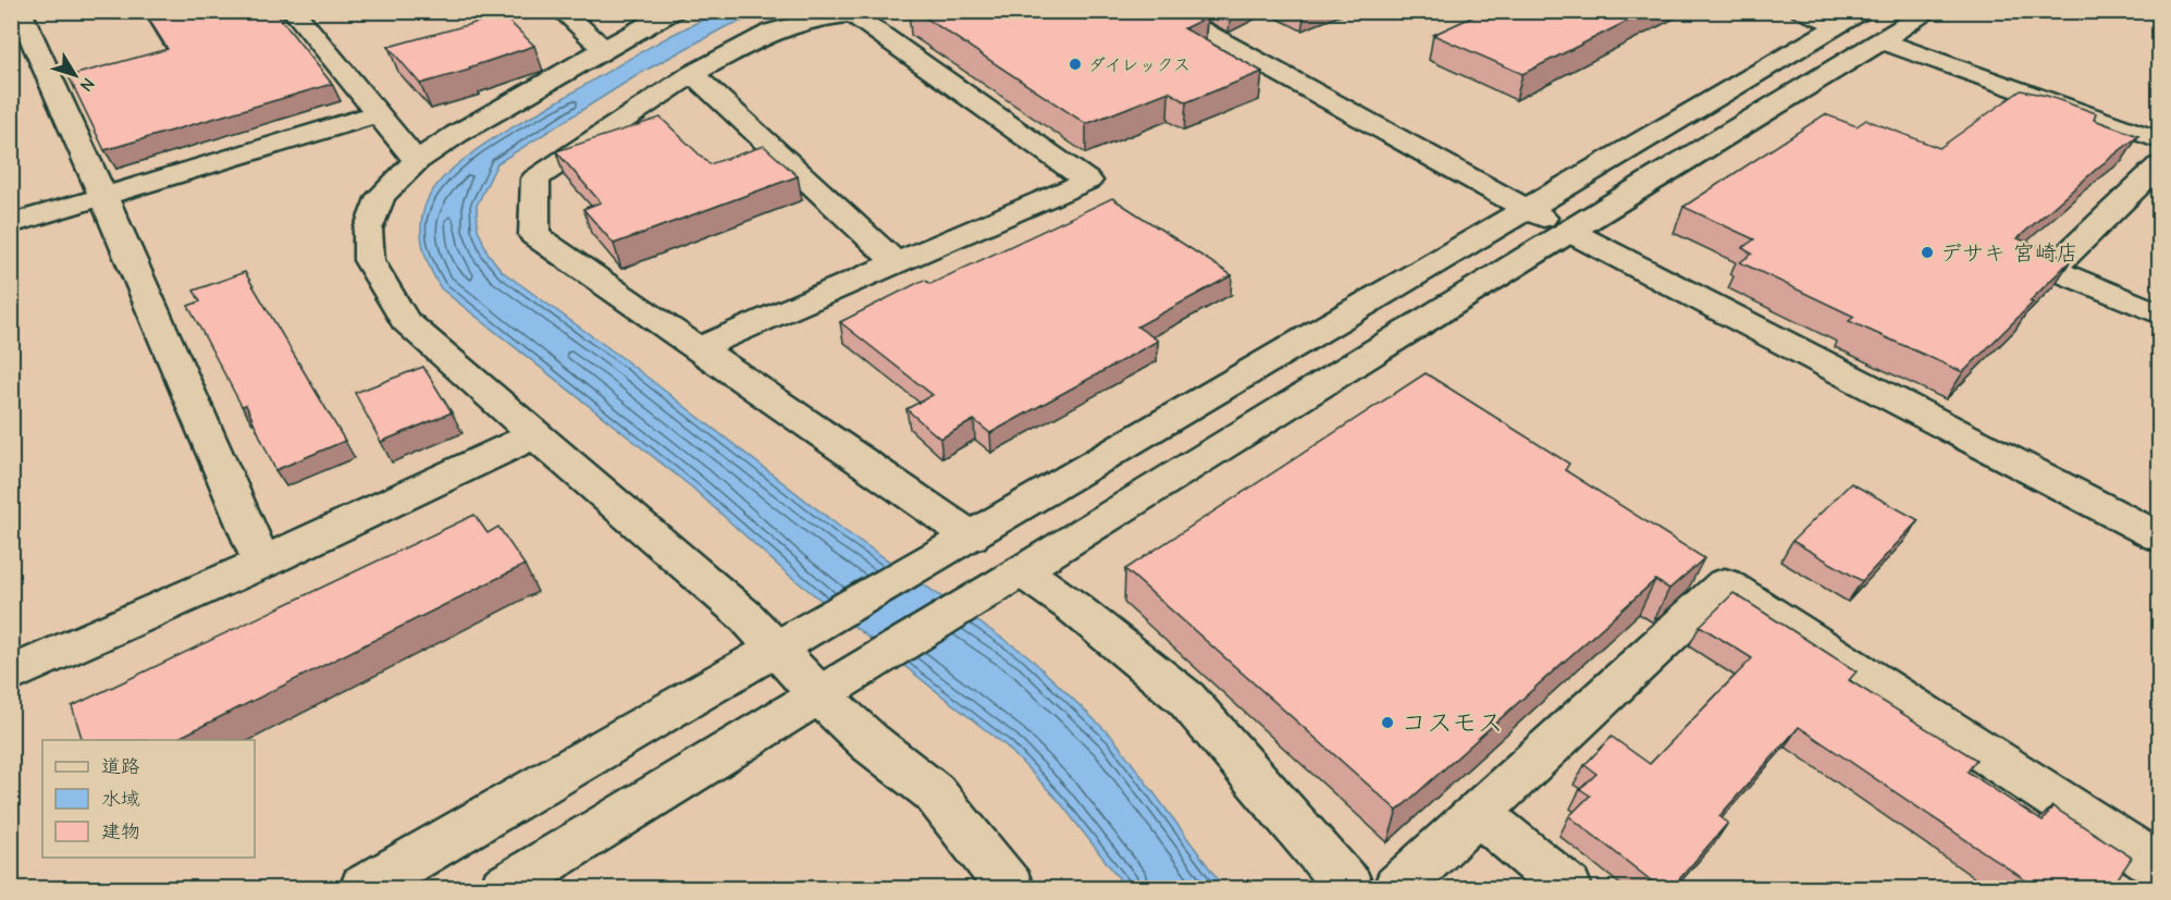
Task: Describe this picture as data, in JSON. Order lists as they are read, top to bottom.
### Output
{
  "places": ["ダイレックス", "デサキ 宮崎店", "コスモス"],
  "legend": ["道路", "水域", "建物"],
  "north": "bottom right"
}
